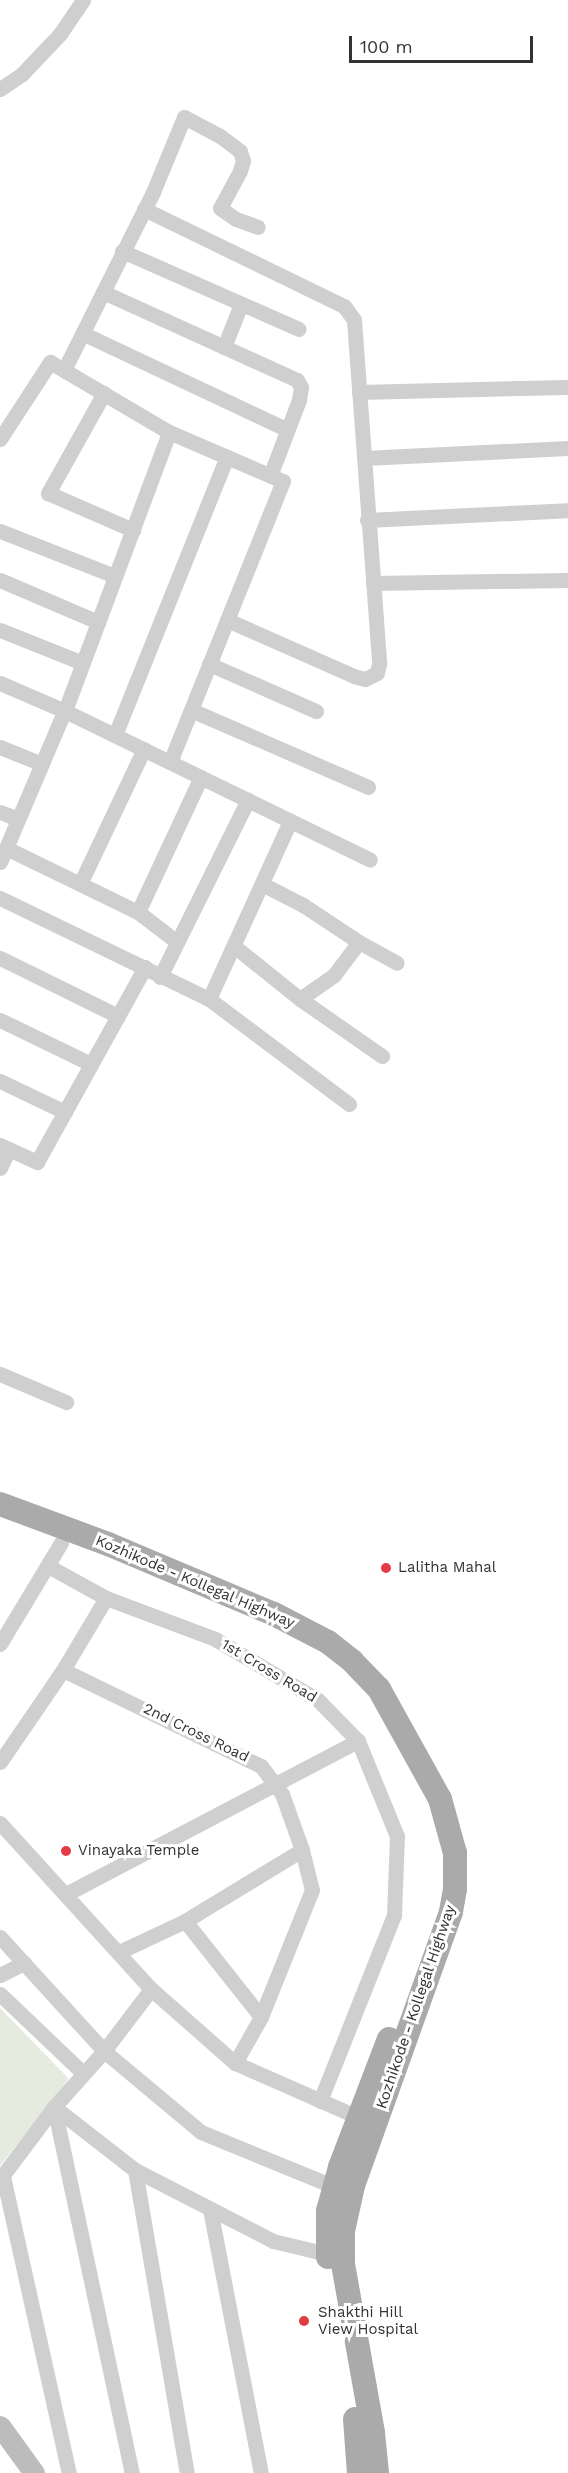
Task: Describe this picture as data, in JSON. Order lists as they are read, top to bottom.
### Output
{
  "streets": {
    "main road": ["Kozhikode - Kollegal Highway"],
    "street": ["1st Cross Road", "2nd Cross Road"]
  },
  "places": ["Lalitha Mahal", "Vinayaka Temple", "Shakthi Hill View Hospital"],
  "scale_bar": "100 m"
}
